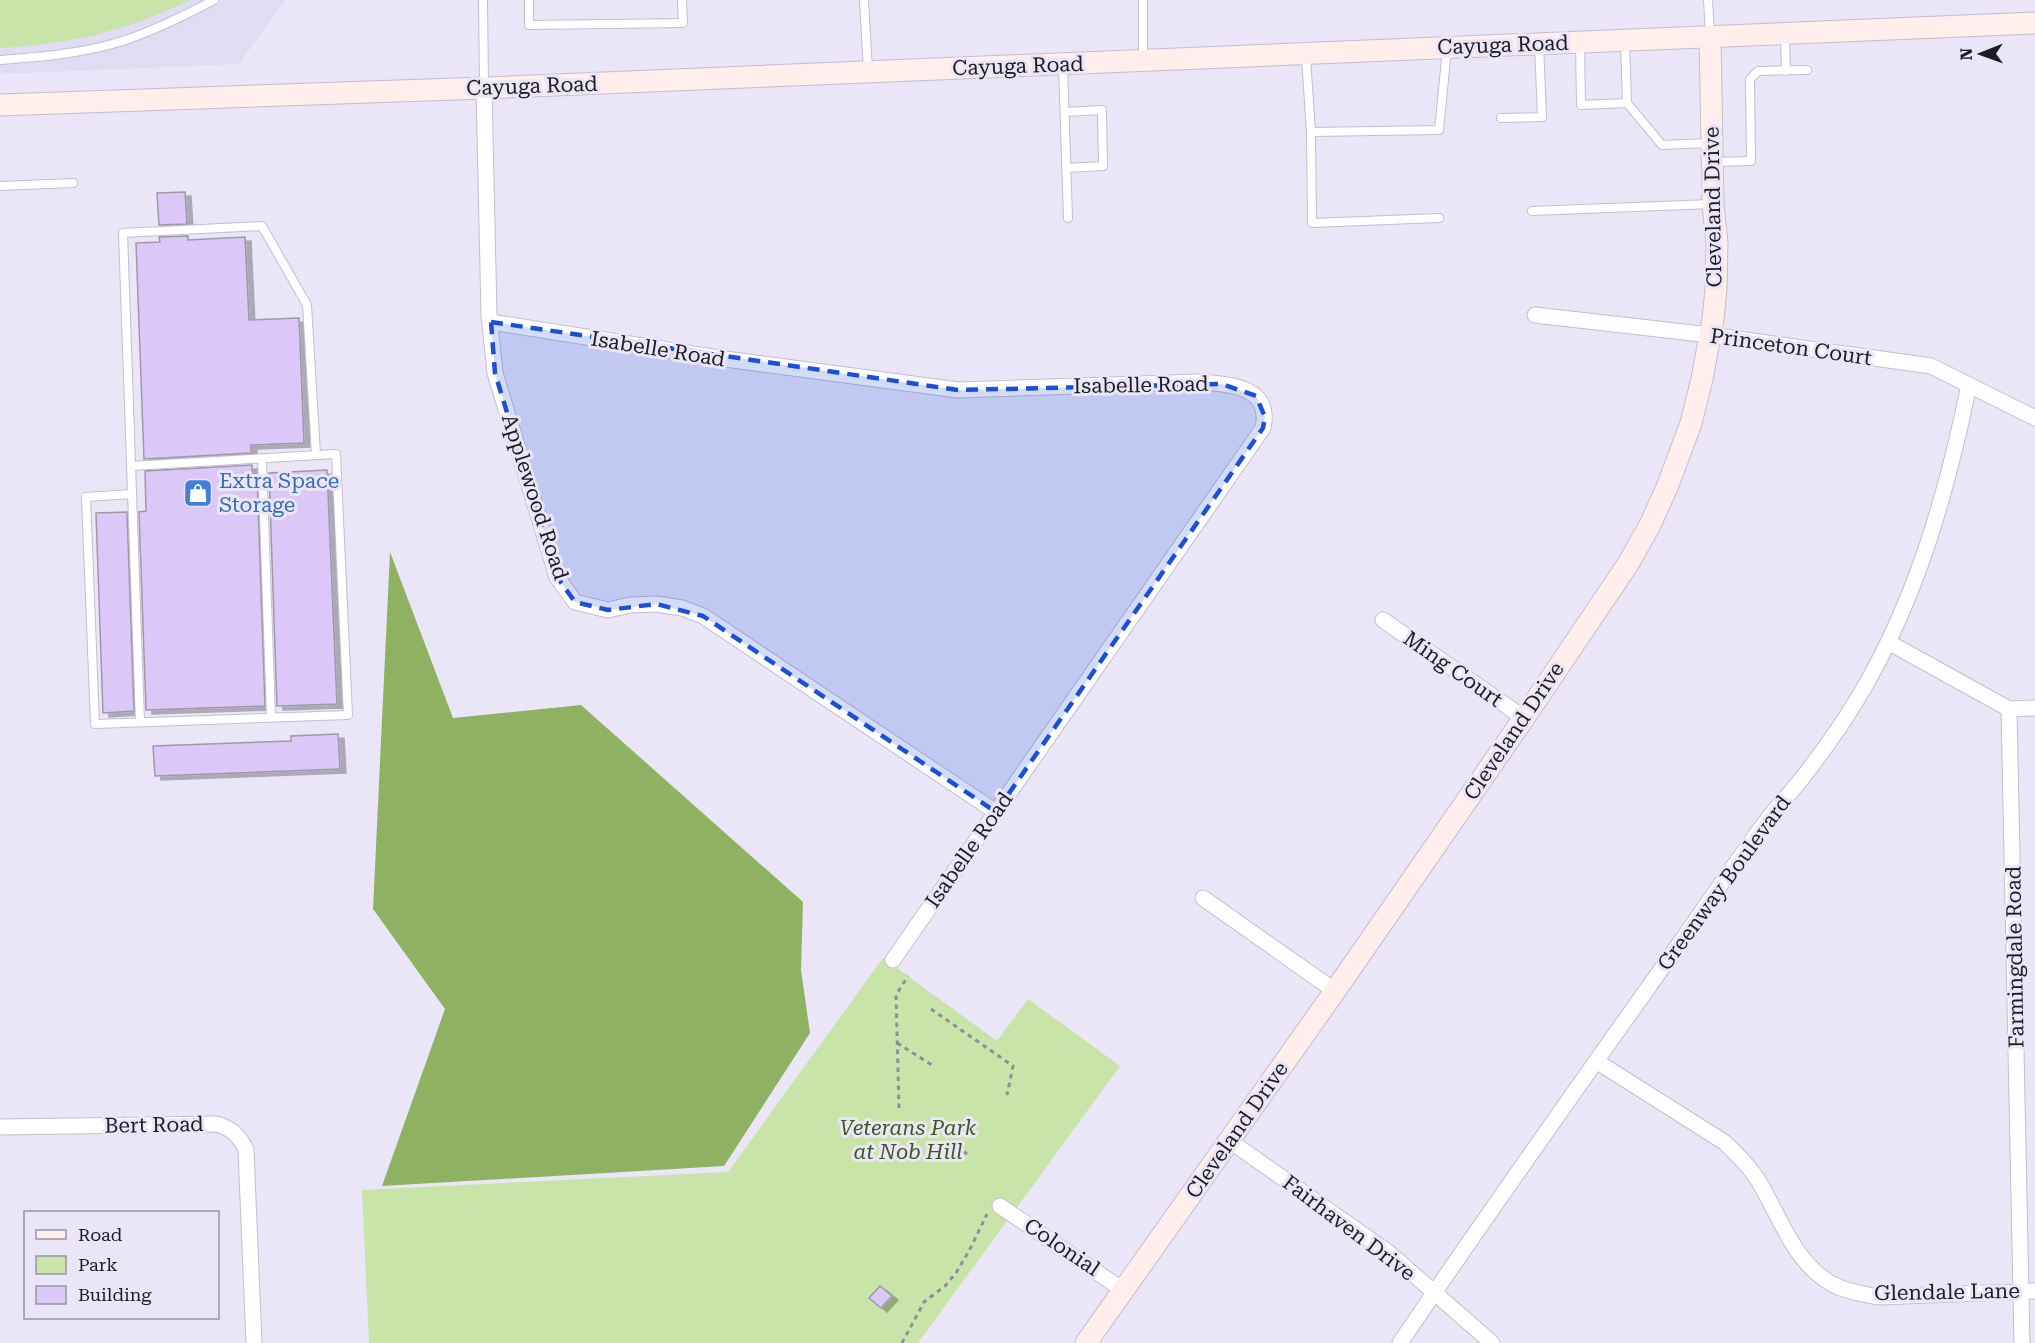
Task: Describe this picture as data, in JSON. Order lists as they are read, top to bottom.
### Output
{
  "streets": {
    "main road": ["Cayuga Road", "Cleveland Drive"],
    "street": [
      "Princeton Court",
      "Isabelle Road",
      "Applewood Road",
      "Ming Court",
      "Greenway Boulevard",
      "Farmingdale Road",
      "Bert Road",
      "Fairhaven Drive",
      "Colonial",
      "Glendale Lane"
    ]
  },
  "crossings": [
    ["Cayuga Road", "Cleveland Drive"],
    ["Cayuga Road", "Applewood Road"],
    ["Cleveland Drive", "Princeton Court"],
    ["Cleveland Drive", "Ming Court"],
    ["Cleveland Drive", "Fairhaven Drive"],
    ["Cleveland Drive", "Colonial"],
    ["Princeton Court", "Greenway Boulevard"],
    ["Isabelle Road", "Applewood Road"],
    ["Greenway Boulevard", "Fairhaven Drive"],
    ["Greenway Boulevard", "Glendale Lane"],
    ["Farmingdale Road", "Glendale Lane"]
  ],
  "parks": ["Veterans Park at Nob Hill"],
  "places": {
    "shop": ["Extra Space Storage"]
  },
  "legend": ["Road", "Park", "Building"],
  "north": "left"
}
